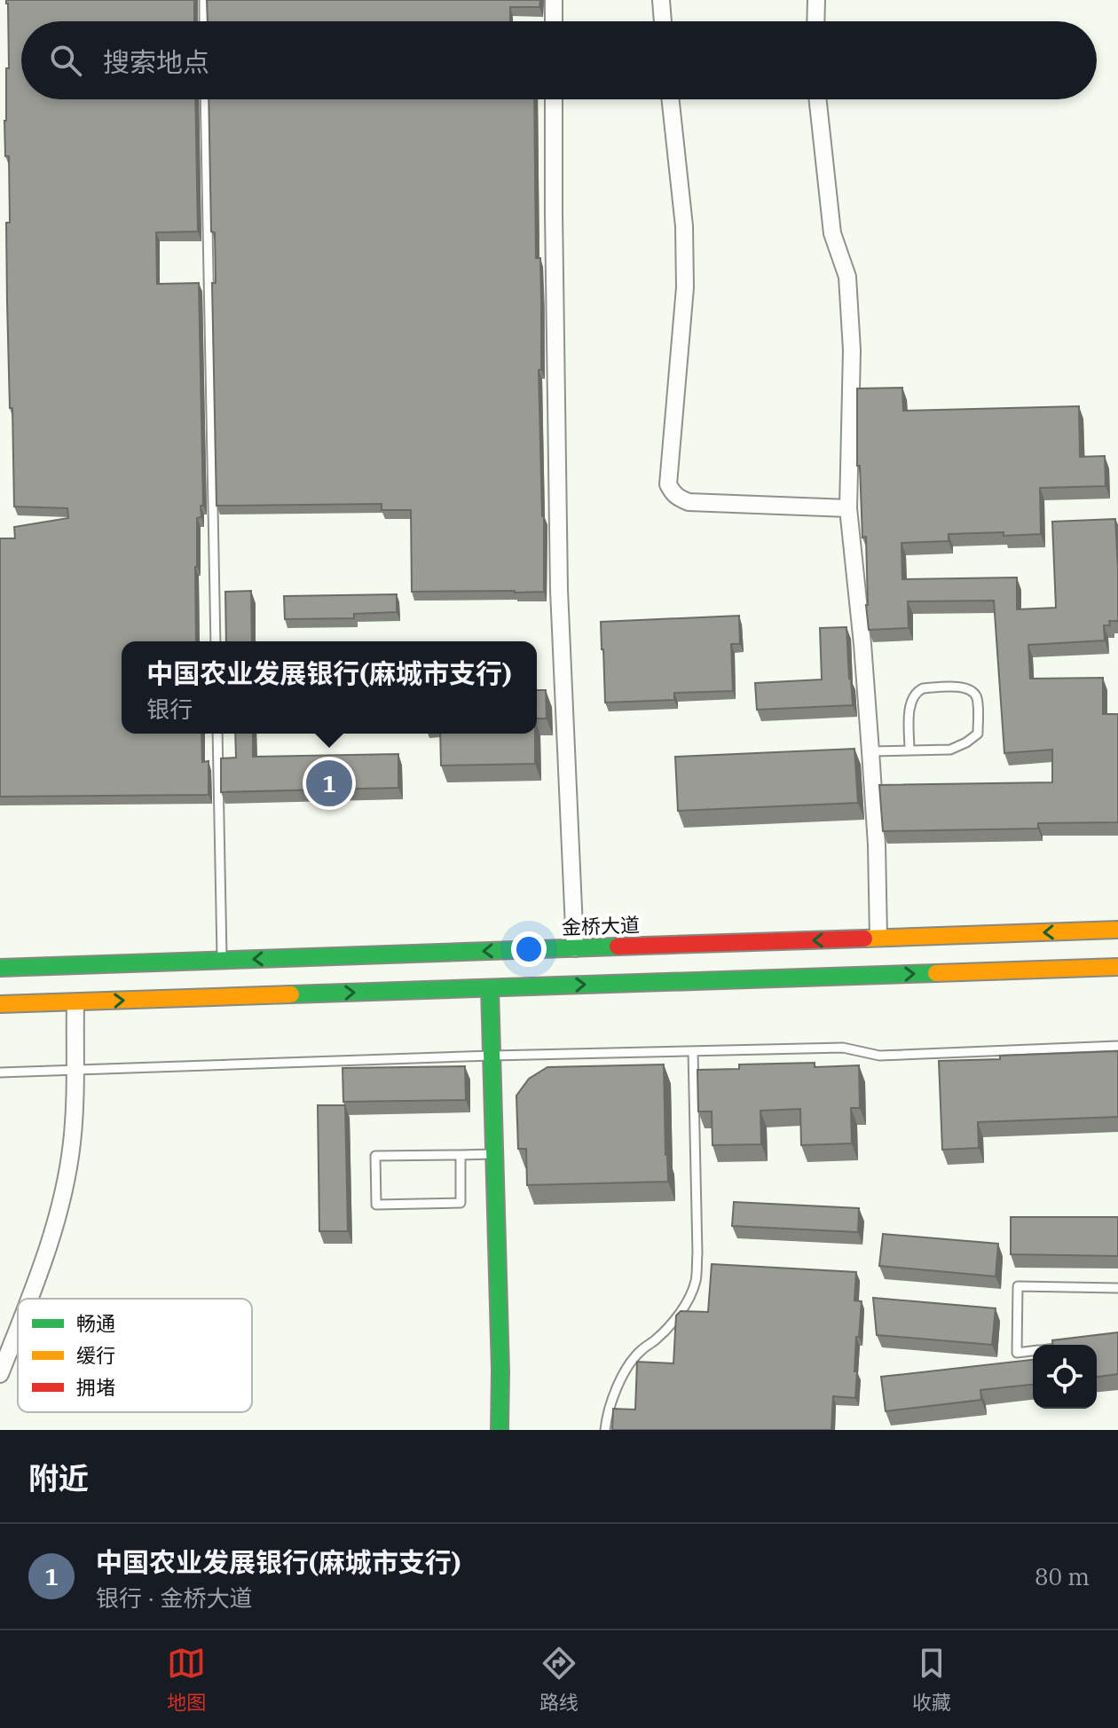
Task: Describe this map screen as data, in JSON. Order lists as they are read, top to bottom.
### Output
{
  "streets": {
    "main road": ["金桥大道"]
  },
  "legend": ["畅通", "缓行", "拥堵"],
  "page": {
    "search": "搜索地点",
    "popup": ["中国农业发展银行(麻城市支行)", "银行"],
    "pins": "1",
    "heading": "附近",
    "list": [
      {
        "mark": "1",
        "name": "中国农业发展银行(麻城市支行)",
        "note": "银行 · 金桥大道",
        "value": "80 m"
      }
    ],
    "nav": ["地图", "路线", "收藏"]
  }
}
